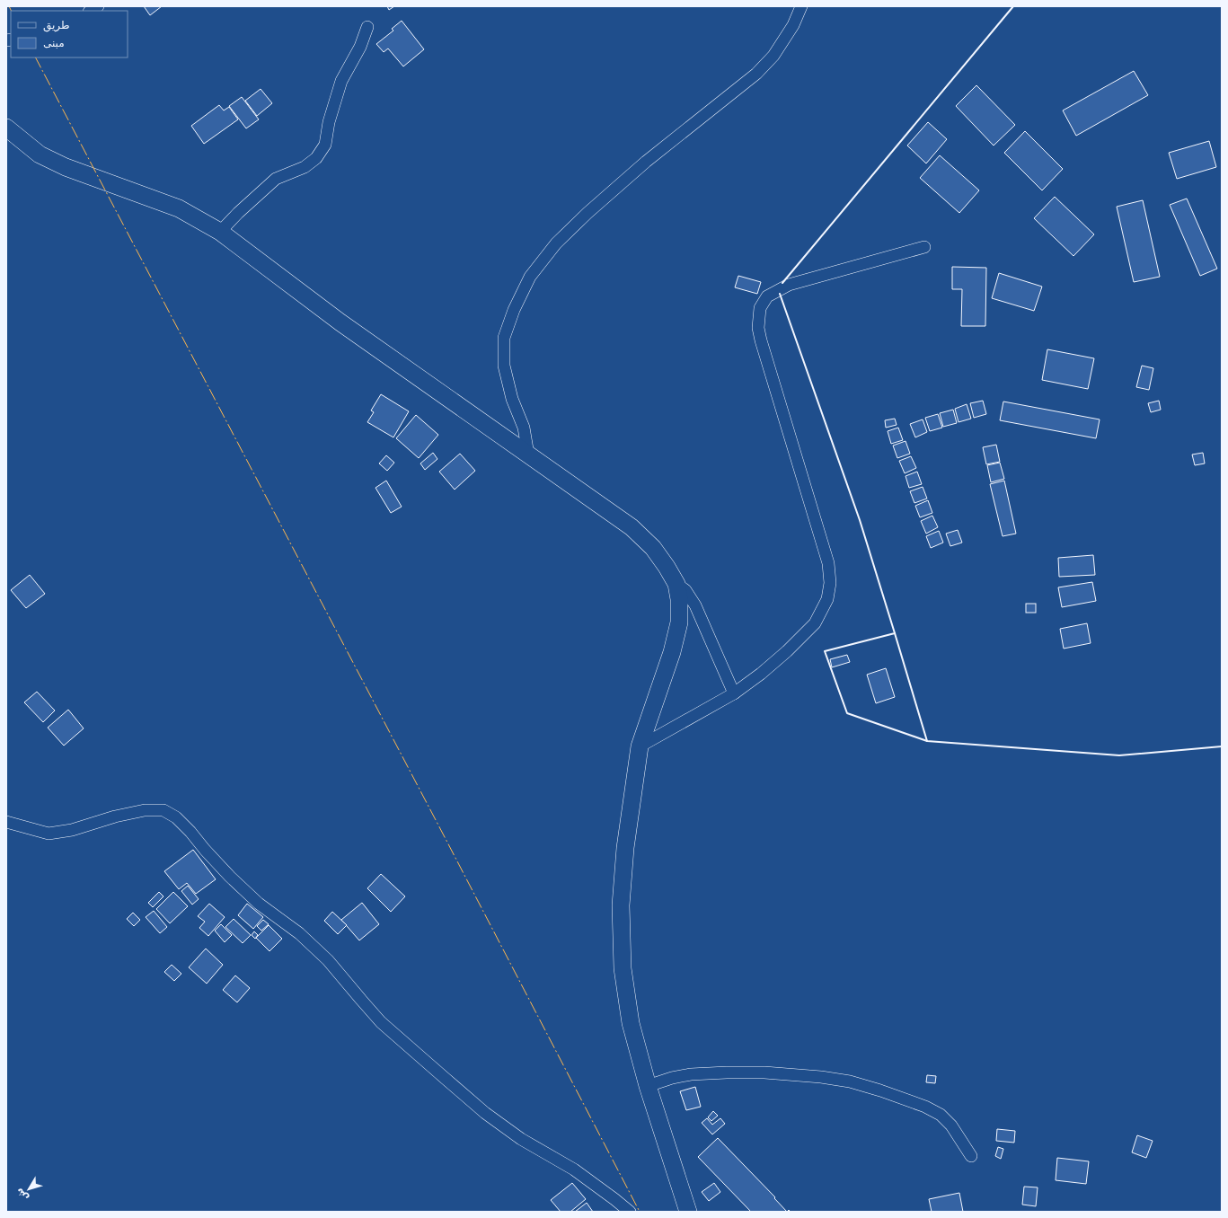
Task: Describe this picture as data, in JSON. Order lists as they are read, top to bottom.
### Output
{
  "legend": ["طريق", "مبنى"],
  "north": "bottom left"
}
